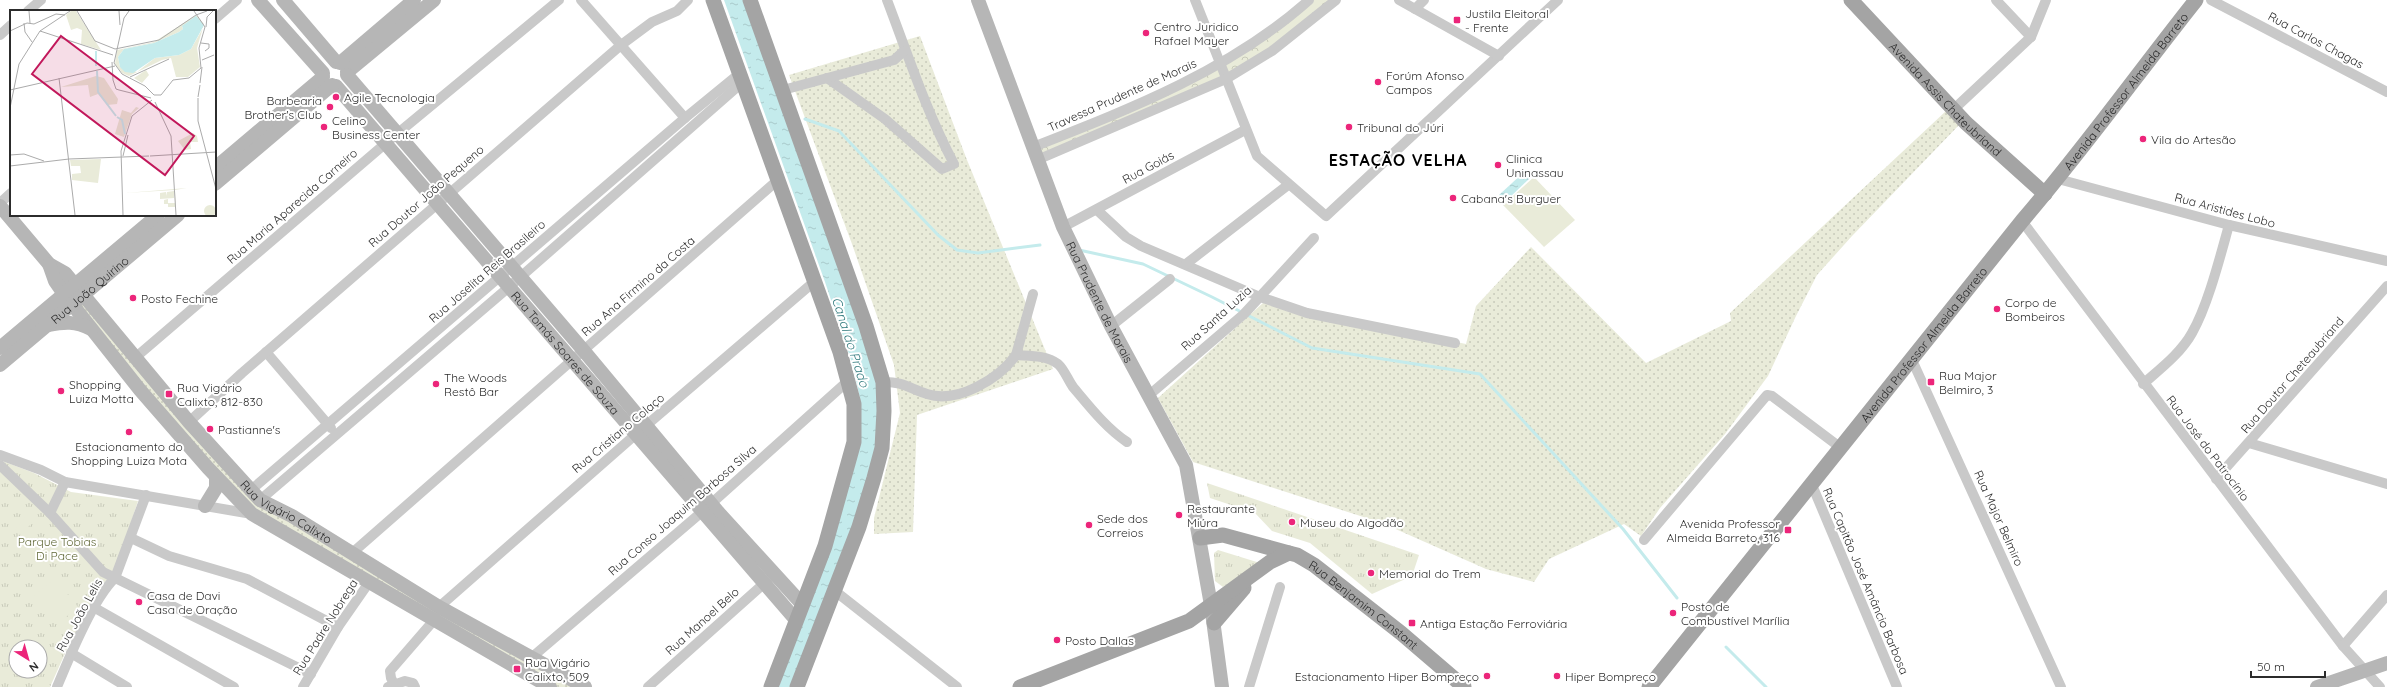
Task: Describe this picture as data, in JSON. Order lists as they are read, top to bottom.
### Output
{
  "streets": {
    "main road": [
      "Avenida Professor Almeida Barreto",
      "Avenida Assis Chateubriand",
      "Rua João Quirino",
      "Rua Prudente de Morais",
      "Rua Tomás Soares de Souza",
      "Rua Vigário Calixto",
      "Rua Benjamim Constant"
    ],
    "street": [
      "Rua Carlos Chagas",
      "Travessa Prudente de Morais",
      "Rua Goiás",
      "Rua Doutor João Pequeno",
      "Rua Maria Aparecida Carneiro",
      "Rua Aristides Lobo",
      "Rua Joselita Reis Brasileiro",
      "Rua Ana Firmino da Costa",
      "Rua Santa Luzia",
      "Rua Doutor Cheteaubriand",
      "Rua Cristiano Colaço",
      "Rua José do Patrocínio",
      "Rua Conso Joaquim Barbosa Silva",
      "Rua Major Belmiro",
      "Rua Capitão José Amâncio Barbosa",
      "Rua João Lelis",
      "Rua Manoel Belo",
      "Rua Padre Nobrega"
    ]
  },
  "crossings": [
    ["Avenida Professor Almeida Barreto", "Avenida Assis Chateubriand"],
    ["Avenida Professor Almeida Barreto", "Rua Aristides Lobo"],
    ["Avenida Professor Almeida Barreto", "Rua José do Patrocínio"],
    ["Avenida Professor Almeida Barreto", "Rua Major Belmiro"],
    ["Avenida Professor Almeida Barreto", "Rua Capitão José Amâncio Barbosa"],
    ["Travessa Prudente de Morais", "Rua Prudente de Morais"],
    ["Rua Goiás", "Rua Prudente de Morais"],
    ["Rua Doutor João Pequeno", "Rua Tomás Soares de Souza"],
    ["Rua Doutor João Pequeno", "Rua Vigário Calixto"],
    ["Rua Maria Aparecida Carneiro", "Rua Tomás Soares de Souza"],
    ["Rua Maria Aparecida Carneiro", "Rua Vigário Calixto"],
    ["Rua Joselita Reis Brasileiro", "Rua Tomás Soares de Souza"],
    ["Rua Joselita Reis Brasileiro", "Rua Vigário Calixto"],
    ["Rua Ana Firmino da Costa", "Rua Tomás Soares de Souza"],
    ["Rua Ana Firmino da Costa", "Rua Vigário Calixto"],
    ["Rua João Quirino", "Rua Vigário Calixto"],
    ["Rua Prudente de Morais", "Rua Santa Luzia"],
    ["Rua Prudente de Morais", "Rua Benjamim Constant"],
    ["Rua Tomás Soares de Souza", "Rua Cristiano Colaço"],
    ["Rua Tomás Soares de Souza", "Rua Conso Joaquim Barbosa Silva"],
    ["Rua Tomás Soares de Souza", "Rua Manoel Belo"],
    ["Rua Doutor Cheteaubriand", "Rua José do Patrocínio"],
    ["Rua Cristiano Colaço", "Rua Vigário Calixto"],
    ["Rua Conso Joaquim Barbosa Silva", "Rua Vigário Calixto"],
    ["Rua Vigário Calixto", "Rua Padre Nobrega"]
  ],
  "districts": ["ESTAÇÃO VELHA"],
  "water": ["Canal do Prado"],
  "parks": ["Parque Tobias Di Pace"],
  "places": {
    "transit": [
      "Justila Eleitoral - Frente",
      "Rua Major Belmiro, 3",
      "Rua Vigário Calixto, 812-830",
      "Avenida Professor Almeida Barreto, 316",
      "Antiga Estação Ferroviária",
      "Rua Vigário Calixto, 509"
    ],
    "other": [
      "Centro Juridico Rafael Mayer",
      "Forúm Afonso Campos",
      "Agile Tecnologia",
      "Barbearia Brother's Club",
      "Celino Business Center",
      "Tribunal do Júri",
      "Vila do Artesão",
      "Clinica Uninassau",
      "Cabana's Burguer",
      "Posto Fechine",
      "Corpo de Bombeiros",
      "The Woods Restô Bar",
      "Shopping Luiza Motta",
      "Pastianne's",
      "Estacionamento do Shopping Luiza Mota",
      "Restaurante Miúra",
      "Museu do Algodão",
      "Sede dos Correios",
      "Memorial do Trem",
      "Casa de Davi Casa de Oração",
      "Posto de Combustível Marília",
      "Posto Dallas",
      "Estacionamento Hiper Bompreço",
      "Hiper Bompreço"
    ]
  },
  "scale_bar": "50 m",
  "north": "bottom right"
}
